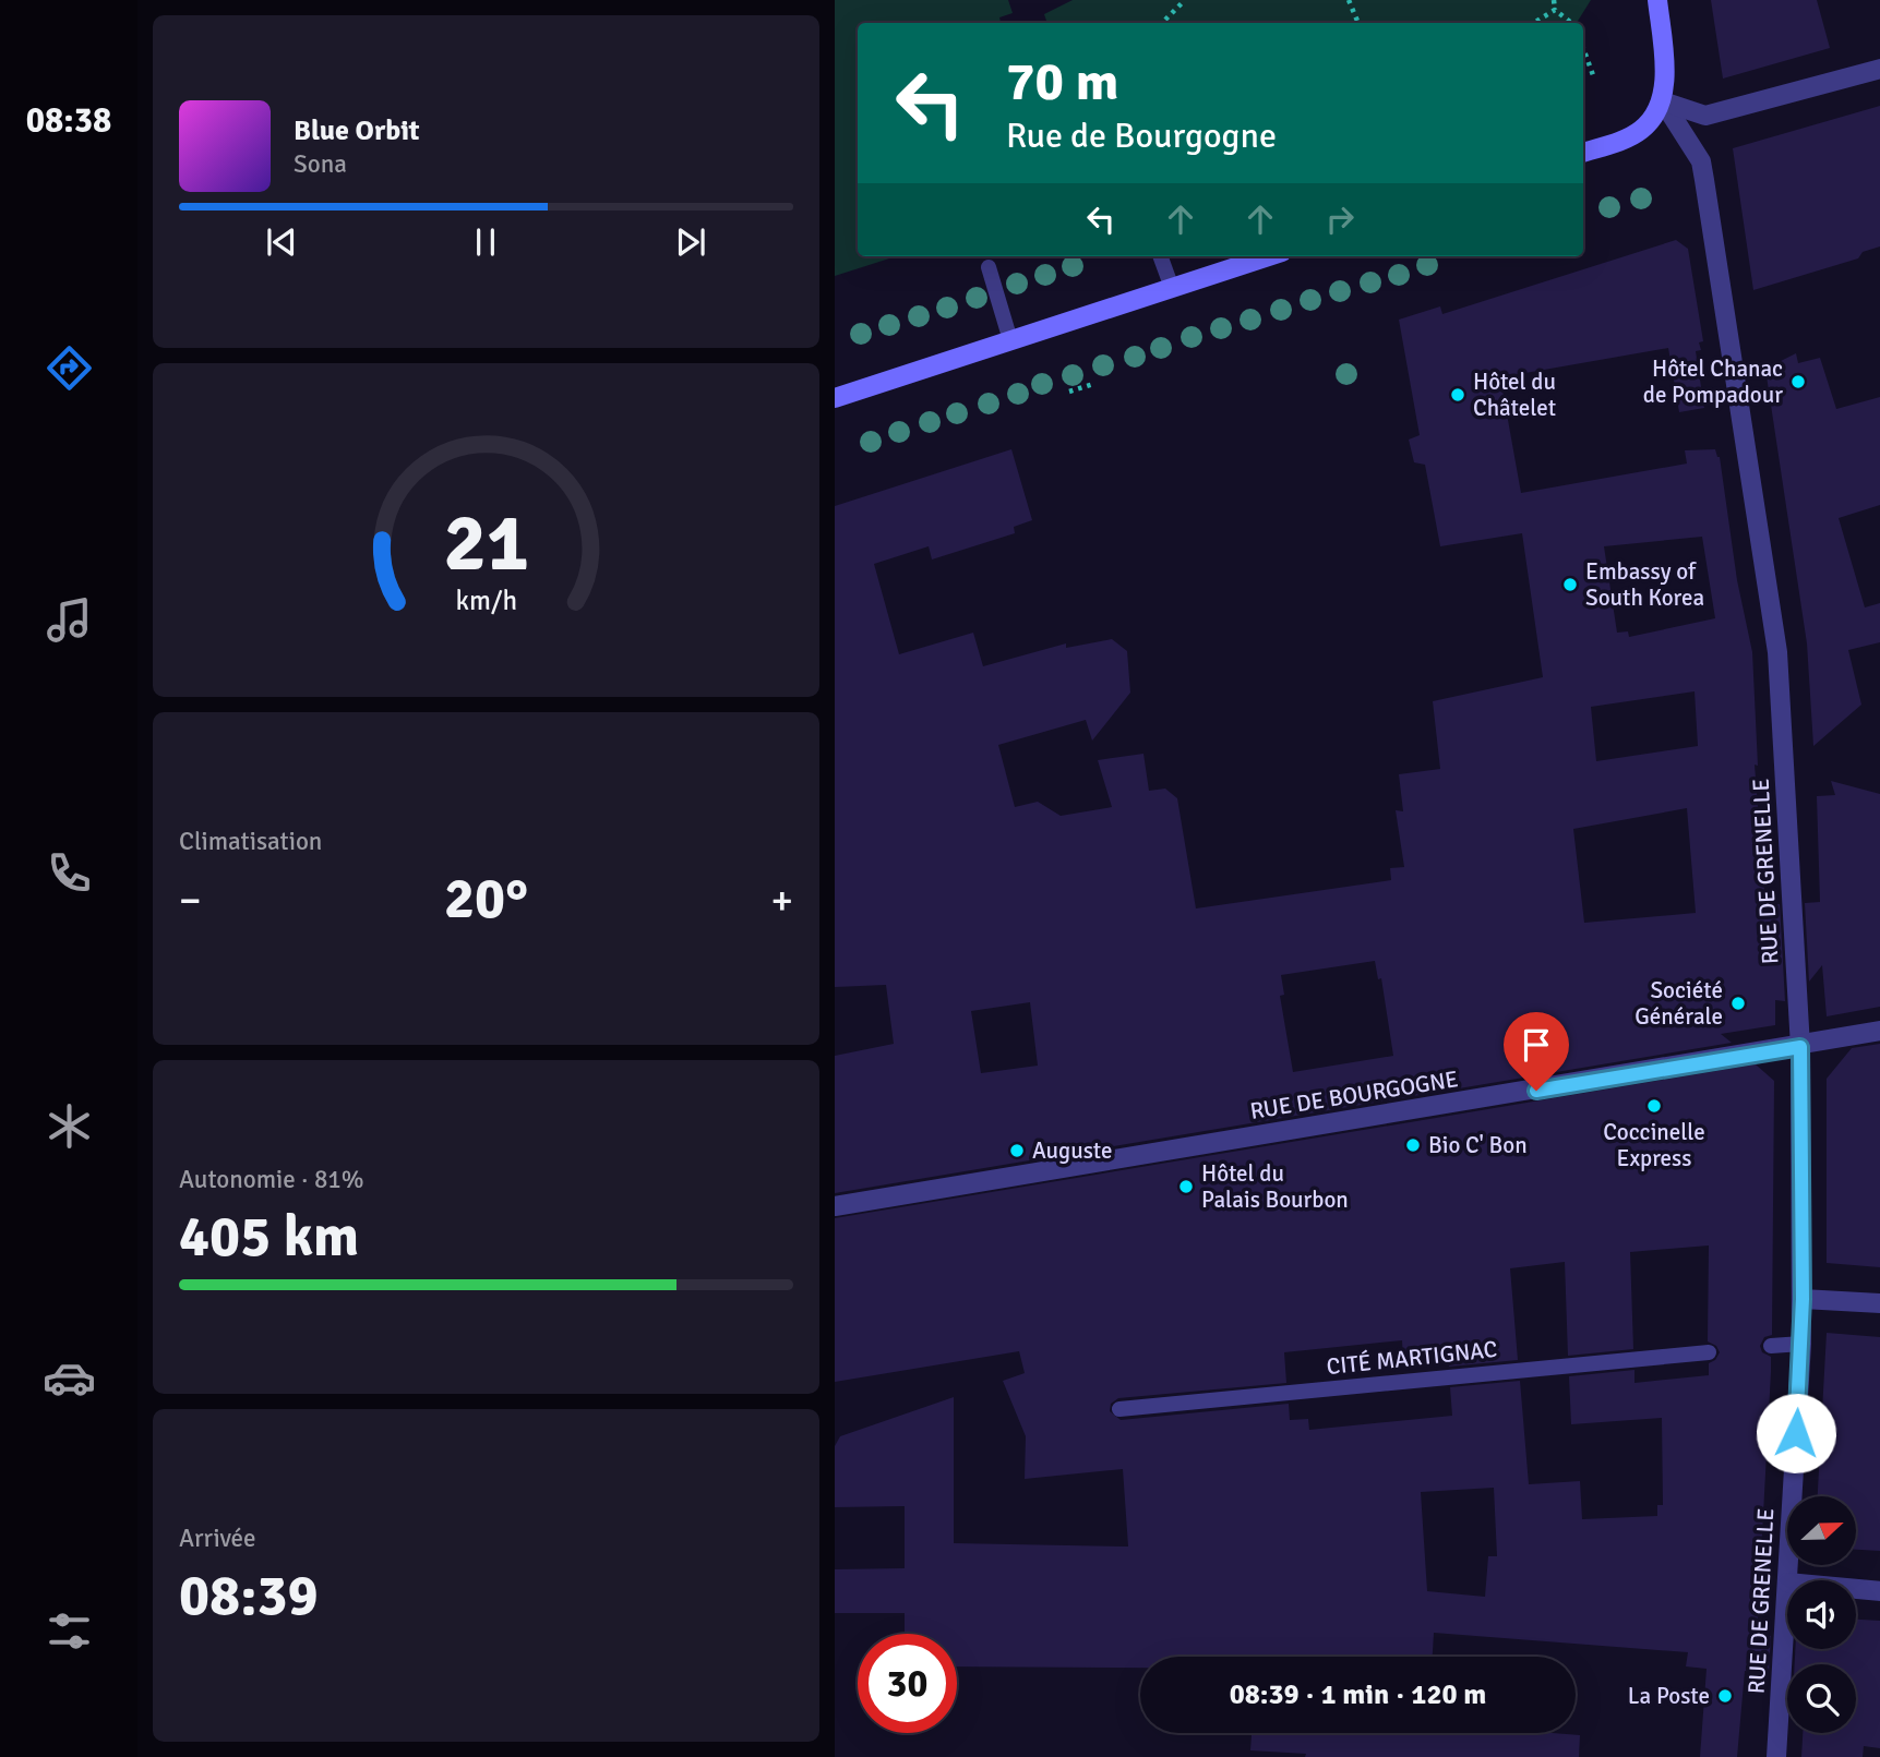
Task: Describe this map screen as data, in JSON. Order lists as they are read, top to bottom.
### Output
{
  "streets": {
    "street": ["RUE DE GRENELLE", "RUE DE BOURGOGNE"],
    "lane": ["CITÉ MARTIGNAC"]
  },
  "crossings": [
    ["RUE DE GRENELLE", "RUE DE BOURGOGNE"]
  ],
  "places": [
    "Hôtel Chanac de Pompadour",
    "Hôtel du Châtelet",
    "Embassy of South Korea",
    "Société Générale",
    "Coccinelle Express",
    "Bio C' Bon",
    "Auguste",
    "Hôtel du Palais Bourbon",
    "La Poste"
  ],
  "north": "right",
  "page": {
    "tabs": "08:38",
    "turn": ["70 m", "Rue de Bourgogne"],
    "song": ["Blue Orbit", "Sona"],
    "tile": [
      "Climatisation",
      ["Autonomie · 81%", "405 km"],
      ["Arrivée", "08:39"]
    ],
    "heat": ["−", "20°", "+"],
    "limit": "30",
    "trip": "08:39 · 1 min · 120 m",
    "gauge": ["21", "km/h"]
  }
}
